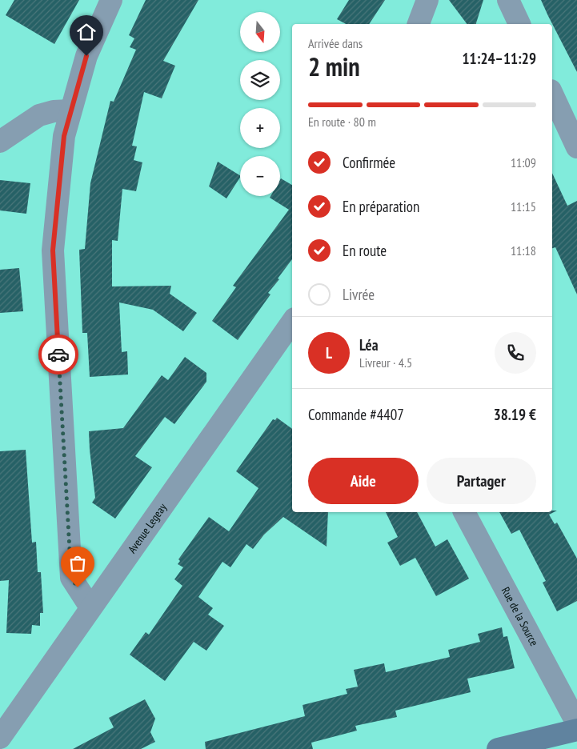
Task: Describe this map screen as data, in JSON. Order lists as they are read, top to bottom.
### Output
{
  "streets": {
    "street": ["Avenue Legeay", "Rue de la Source"]
  },
  "north": "bottom",
  "page": {
    "map_buttons": ["+", "−"],
    "heading": ["2 min", "Arrivée dans", "11:24–11:29"],
    "panel": [
      "Léa",
      "Livreur · 4.5",
      "Commande #4407",
      "38.19 €"
    ],
    "bar": "En route · 80 m",
    "list": [
      ["Confirmée", "11:09"],
      ["En préparation", "11:15"],
      ["En route", "11:18"],
      "Livrée"
    ],
    "round": "L",
    "buttons": ["Aide", "Partager"]
  }
}
